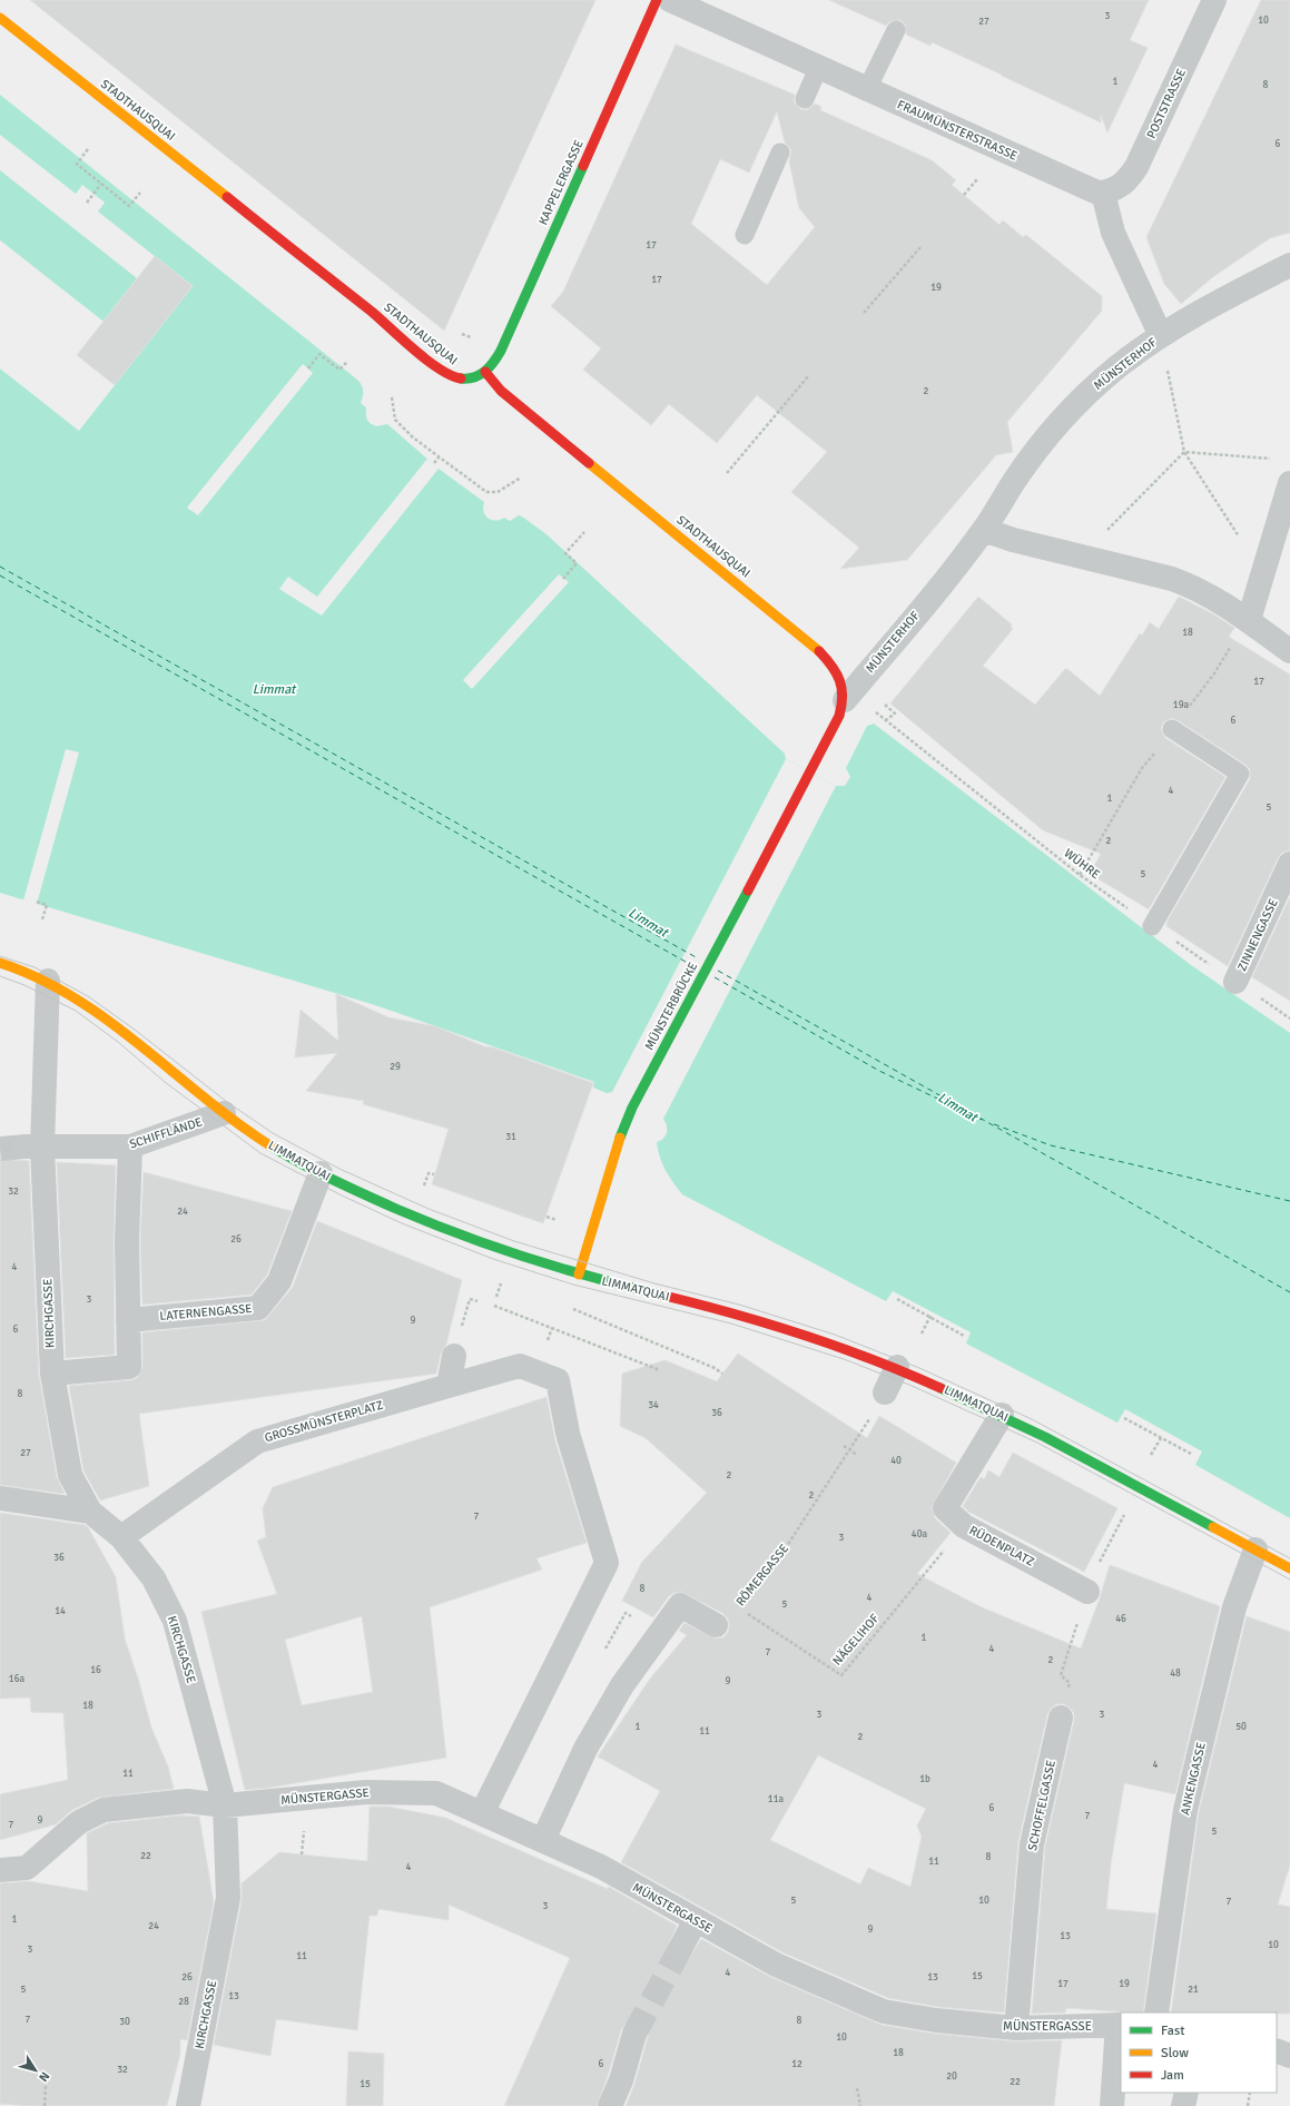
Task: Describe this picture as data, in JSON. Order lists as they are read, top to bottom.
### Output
{
  "streets": {
    "street": [
      "POSTSTRASSE",
      "STADTHAUSQUAI",
      "FRAUMÜNSTERSTRASSE",
      "KAPPELERGASSE",
      "MÜNSTERHOF",
      "ZINNENGASSE",
      "MÜNSTERBRÜCKE",
      "SCHIFFLÄNDE",
      "LIMMATQUAI",
      "LATERNENGASSE",
      "KIRCHGASSE",
      "GROSSMÜNSTERPLATZ",
      "RÜDENPLATZ",
      "ANKENGASSE",
      "MÜNSTERGASSE",
      "SCHOFFELGASSE"
    ],
    "path": ["WÜHRE", "RÖMERGASSE", "NÄGELIHOF"]
  },
  "crossings": [
    ["POSTSTRASSE", "FRAUMÜNSTERSTRASSE"],
    ["STADTHAUSQUAI", "KAPPELERGASSE"],
    ["STADTHAUSQUAI", "MÜNSTERHOF"],
    ["MÜNSTERHOF", "MÜNSTERBRÜCKE"],
    ["WÜHRE", "ZINNENGASSE"],
    ["MÜNSTERBRÜCKE", "LIMMATQUAI"],
    ["SCHIFFLÄNDE", "LIMMATQUAI"],
    ["SCHIFFLÄNDE", "KIRCHGASSE"],
    ["LIMMATQUAI", "LATERNENGASSE"],
    ["LIMMATQUAI", "KIRCHGASSE"],
    ["LIMMATQUAI", "RÜDENPLATZ"],
    ["LIMMATQUAI", "ANKENGASSE"],
    ["KIRCHGASSE", "GROSSMÜNSTERPLATZ"],
    ["KIRCHGASSE", "MÜNSTERGASSE"],
    ["GROSSMÜNSTERPLATZ", "MÜNSTERGASSE"],
    ["RÜDENPLATZ", "NÄGELIHOF"],
    ["RÖMERGASSE", "NÄGELIHOF"],
    ["MÜNSTERGASSE", "SCHOFFELGASSE"]
  ],
  "water": ["Limmat"],
  "house_numbers": [
    "3",
    "10",
    "27",
    "1",
    "8",
    "6",
    "17",
    "17",
    "19",
    "2",
    "18",
    "17",
    "19a",
    "6",
    "4",
    "1",
    "5",
    "2",
    "5",
    "29",
    "31",
    "32",
    "24",
    "26",
    "4",
    "3",
    "9",
    "6",
    "8",
    "34",
    "36",
    "27",
    "40",
    "2",
    "2",
    "7",
    "40a",
    "3",
    "36",
    "8",
    "4",
    "5",
    "14",
    "46",
    "1",
    "4",
    "7",
    "2",
    "16",
    "48",
    "16a",
    "9",
    "18",
    "3",
    "3",
    "1",
    "50",
    "11",
    "2",
    "4",
    "11",
    "1b",
    "11a",
    "6",
    "7",
    "9",
    "7",
    "5",
    "22",
    "8",
    "11",
    "4",
    "5",
    "10",
    "7",
    "3",
    "1",
    "24",
    "9",
    "13",
    "10",
    "3",
    "11",
    "4",
    "15",
    "26",
    "13",
    "17",
    "19",
    "5",
    "21",
    "13",
    "28",
    "7",
    "8",
    "30",
    "10",
    "18",
    "6",
    "12",
    "32",
    "20",
    "22",
    "15"
  ],
  "legend": ["Fast", "Slow", "Jam"],
  "north": "bottom right"
}
